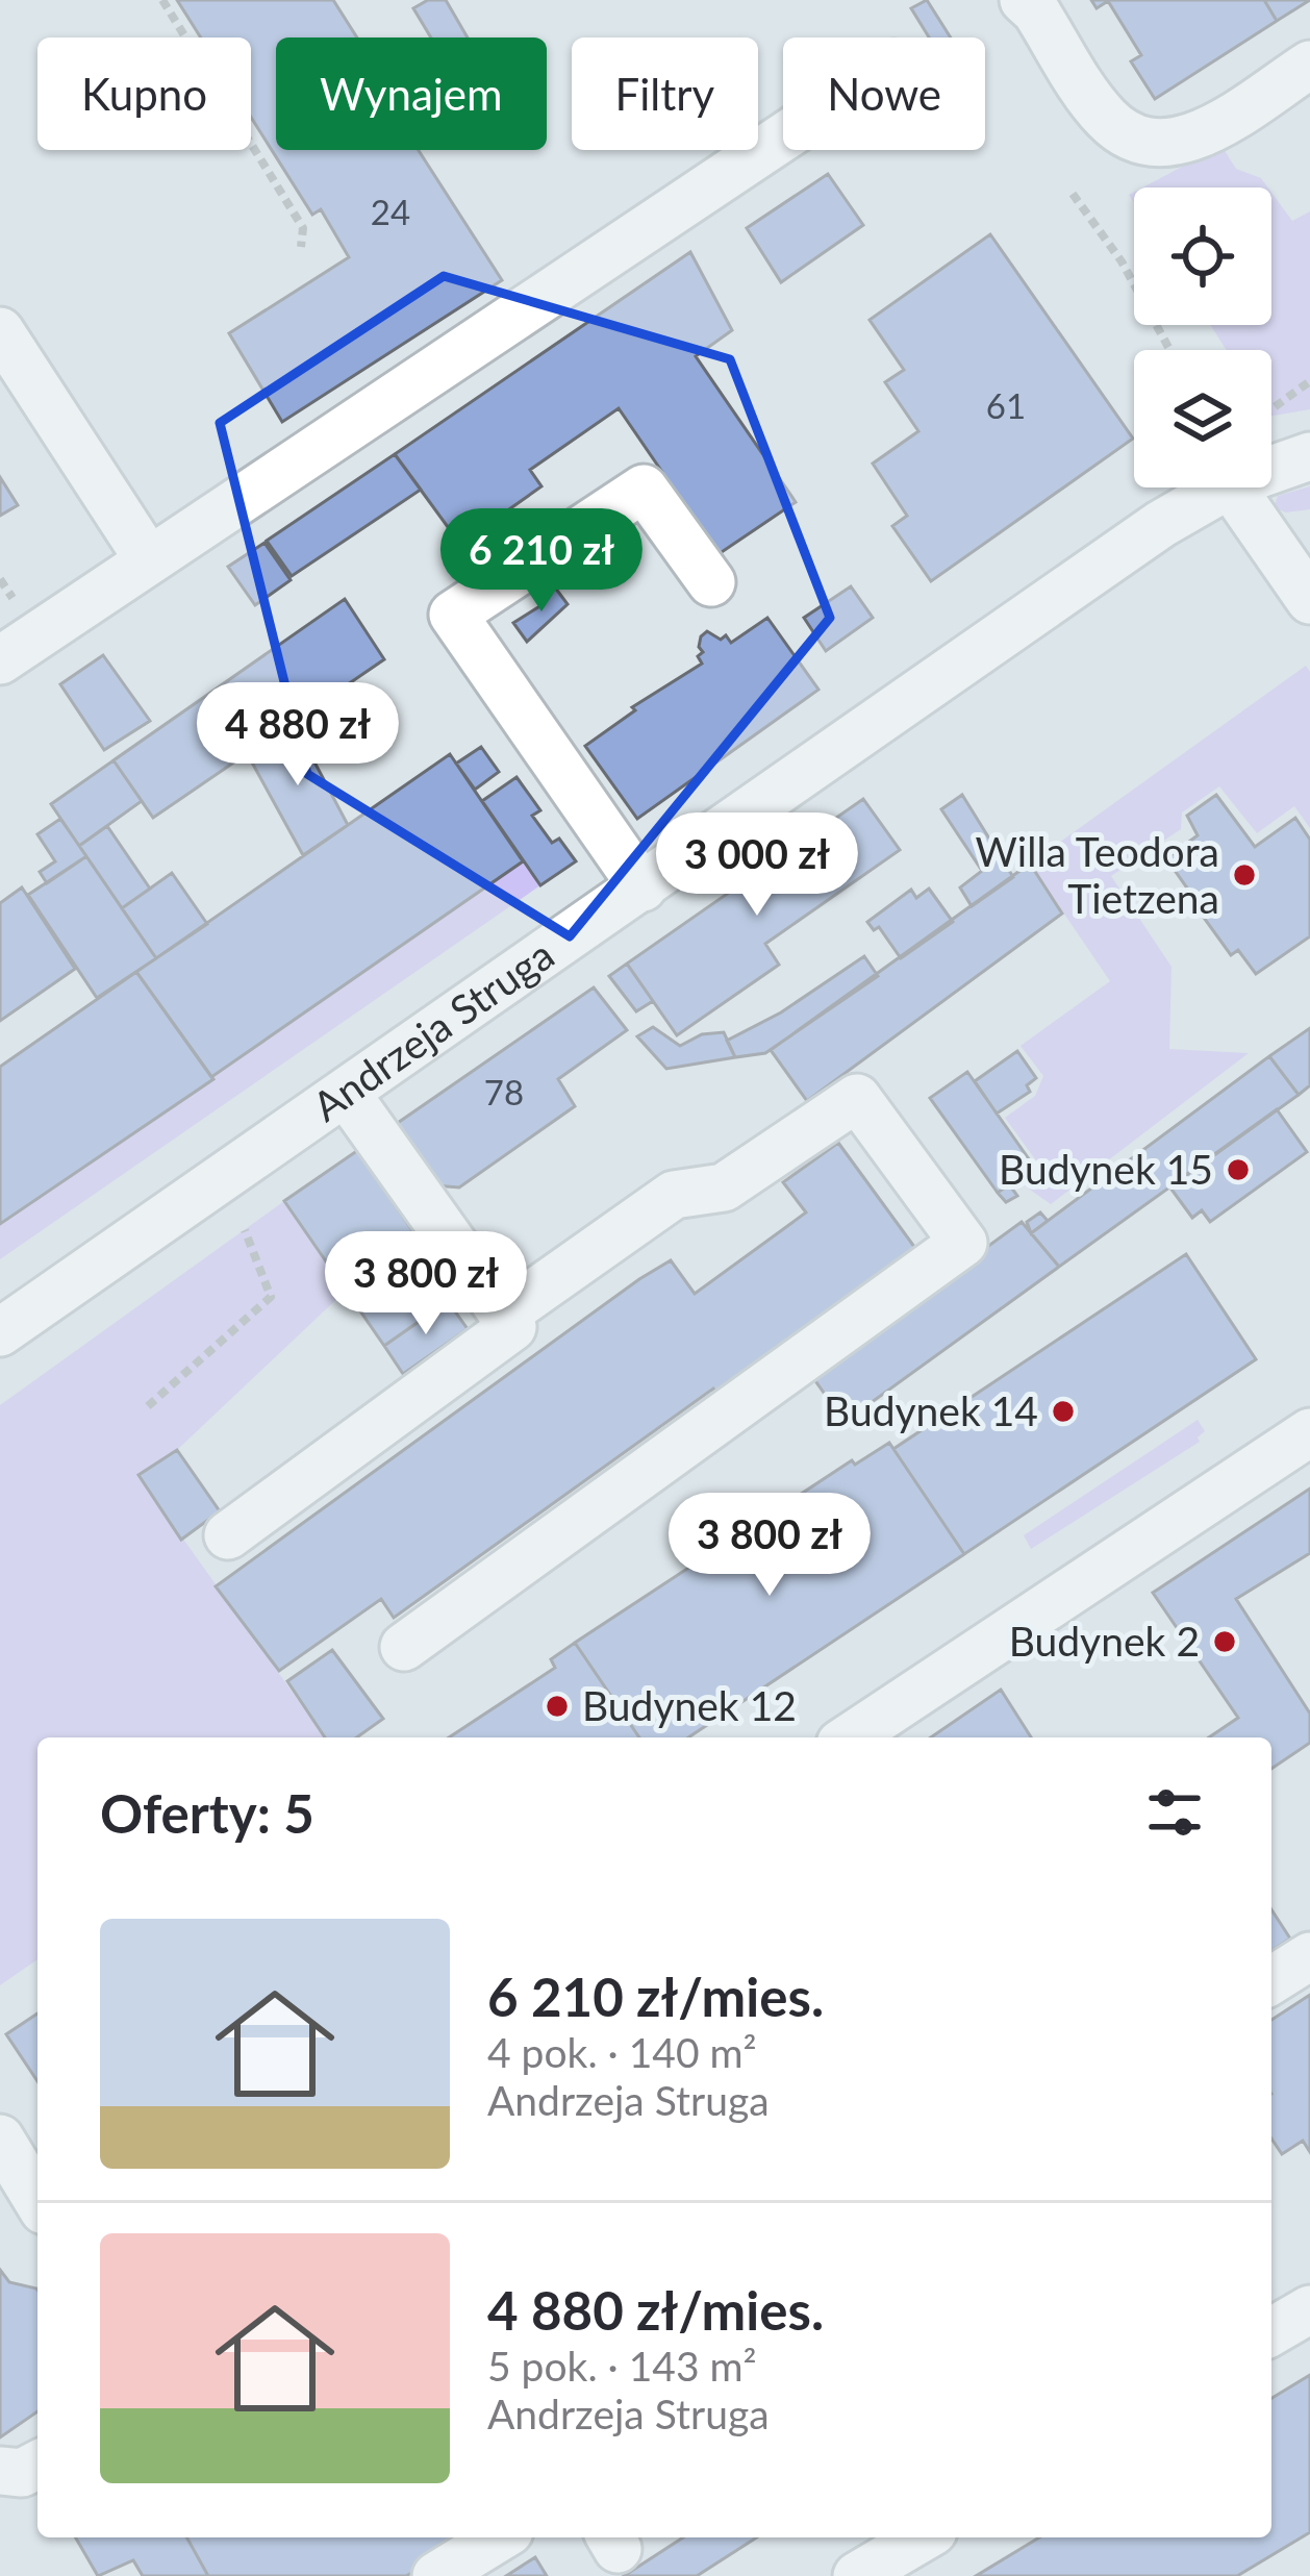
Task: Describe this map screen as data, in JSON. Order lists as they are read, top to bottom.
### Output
{
  "streets": {
    "street": ["Andrzeja Struga"]
  },
  "places": [
    "Willa Teodora Tietzena",
    "Budynek 15",
    "Budynek 14",
    "Budynek 2",
    "Budynek 12"
  ],
  "house_numbers": ["24", "61", "78"],
  "page": {
    "chip": [
      "Kupno",
      "Wynajem",
      "Filtry",
      "Nowe"
    ],
    "price": [
      "6 210 zł",
      "4 880 zł",
      "3 000 zł",
      "3 800 zł",
      "3 800 zł"
    ],
    "heading": "Oferty: 5",
    "list": [
      {
        "name": "6 210 zł/mies.",
        "note": "4 pok. · 140 m² · Andrzeja Struga"
      },
      {
        "name": "4 880 zł/mies.",
        "note": "5 pok. · 143 m² · Andrzeja Struga"
      }
    ]
  }
}
